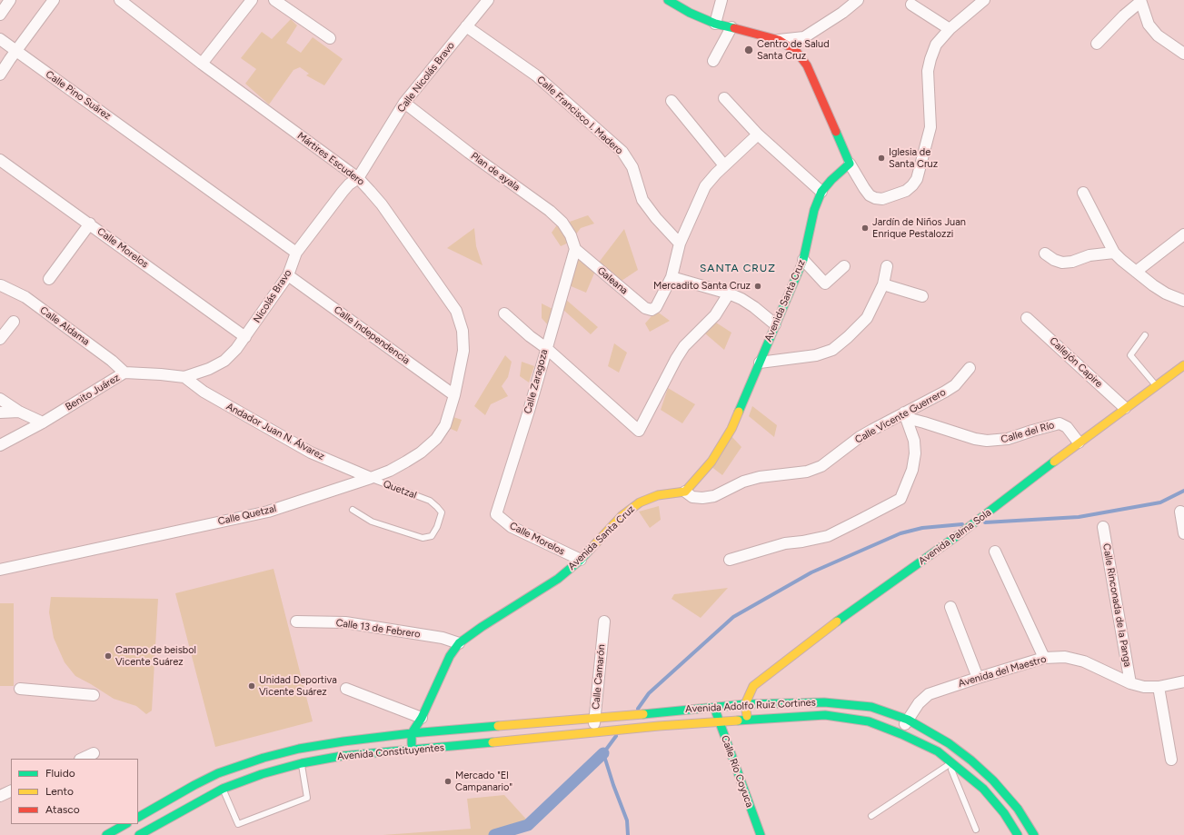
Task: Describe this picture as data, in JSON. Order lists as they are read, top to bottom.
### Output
{
  "streets": {
    "main road": [
      "Avenida Santa Cruz",
      "Avenida Palma Sola",
      "Avenida Adolfo Ruiz Cortines",
      "Avenida Constituyentes",
      "Calle Río Coyuca"
    ],
    "street": [
      "Calle Nicolás Bravo",
      "Calle Pino Suárez",
      "Calle Francisco I. Madero",
      "Mártires Escudero",
      "Plan de ayala",
      "Calle Morelos",
      "Galeana",
      "Nicolás Bravo",
      "Calle Aldama",
      "Calle Independencia",
      "Callejón Capire",
      "Calle Zaragoza",
      "Benito Juárez",
      "Calle Vicente Guerrero",
      "Andador Juan N. Álvarez",
      "Calle del Río",
      "Calle Quetzal",
      "Calle Rinconada de la Panga",
      "Calle 13 de Febrero",
      "Avenida del Maestro",
      "Calle Camarón"
    ],
    "lane": ["Quetzal"]
  },
  "crossings": [
    ["Calle Nicolás Bravo", "Calle Pino Suárez"],
    ["Calle Nicolás Bravo", "Calle Francisco I. Madero"],
    ["Calle Nicolás Bravo", "Mártires Escudero"],
    ["Calle Nicolás Bravo", "Plan de ayala"],
    ["Calle Nicolás Bravo", "Nicolás Bravo"],
    ["Calle Pino Suárez", "Nicolás Bravo"],
    ["Mártires Escudero", "Calle Independencia"],
    ["Mártires Escudero", "Calle Quetzal"],
    ["Plan de ayala", "Galeana"],
    ["Plan de ayala", "Calle Zaragoza"],
    ["Calle Morelos", "Nicolás Bravo"],
    ["Calle Morelos", "Avenida Santa Cruz"],
    ["Calle Morelos", "Calle Zaragoza"],
    ["Calle Morelos", "Benito Juárez"],
    ["Galeana", "Calle Zaragoza"],
    ["Nicolás Bravo", "Calle Independencia"],
    ["Nicolás Bravo", "Benito Juárez"],
    ["Avenida Santa Cruz", "Calle Vicente Guerrero"],
    ["Avenida Santa Cruz", "Calle 13 de Febrero"],
    ["Avenida Santa Cruz", "Avenida Constituyentes"],
    ["Calle Aldama", "Benito Juárez"],
    ["Calle Independencia", "Calle Quetzal"],
    ["Callejón Capire", "Avenida Palma Sola"],
    ["Benito Juárez", "Andador Juan N. Álvarez"],
    ["Calle Vicente Guerrero", "Calle del Río"],
    ["Andador Juan N. Álvarez", "Quetzal"],
    ["Andador Juan N. Álvarez", "Calle Quetzal"],
    ["Calle del Río", "Avenida Palma Sola"],
    ["Quetzal", "Calle Quetzal"],
    ["Avenida Palma Sola", "Avenida Adolfo Ruiz Cortines"],
    ["Calle Rinconada de la Panga", "Avenida del Maestro"],
    ["Avenida del Maestro", "Avenida Adolfo Ruiz Cortines"],
    ["Calle Camarón", "Avenida Constituyentes"],
    ["Avenida Adolfo Ruiz Cortines", "Avenida Constituyentes"],
    ["Avenida Adolfo Ruiz Cortines", "Calle Río Coyuca"]
  ],
  "districts": ["SANTA CRUZ"],
  "places": [
    "Centro de Salud Santa Cruz",
    "Iglesia de Santa Cruz",
    "Jardín de Niños Juan Enrique Pestalozzi",
    "Mercadito Santa Cruz",
    "Campo de beisbol Vicente Suárez",
    "Unidad Deportiva Vicente Suárez",
    "Mercado \"El Campanario\""
  ],
  "legend": ["Fluido", "Lento", "Atasco"]
}
